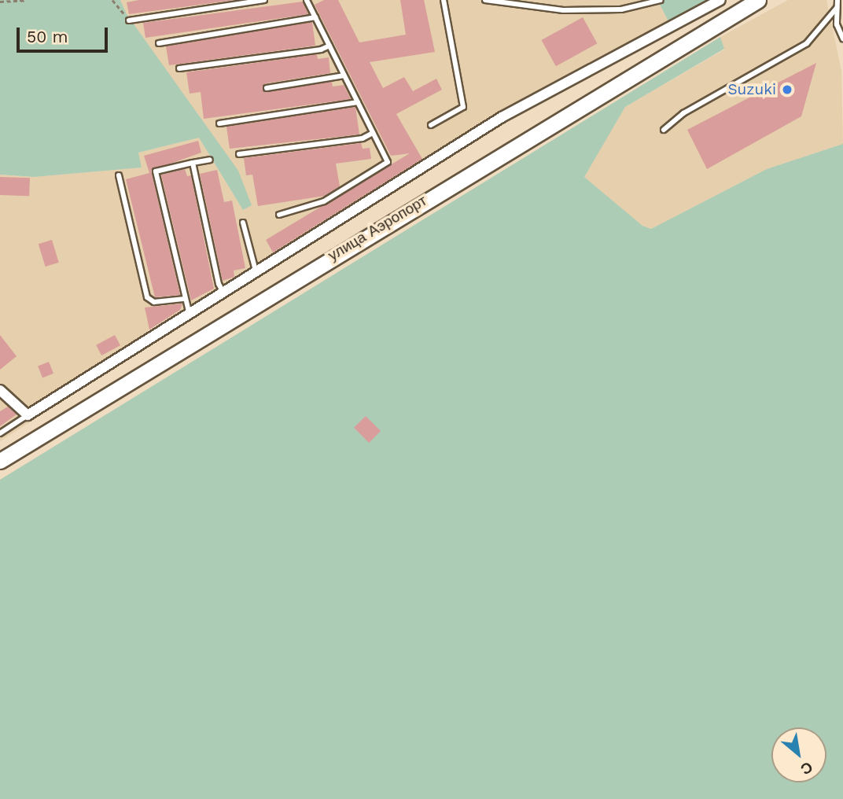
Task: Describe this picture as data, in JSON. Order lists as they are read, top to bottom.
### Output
{
  "streets": {
    "main road": ["улица Аэропорт"]
  },
  "places": ["Suzuki"],
  "scale_bar": "50 m",
  "north": "bottom right"
}
